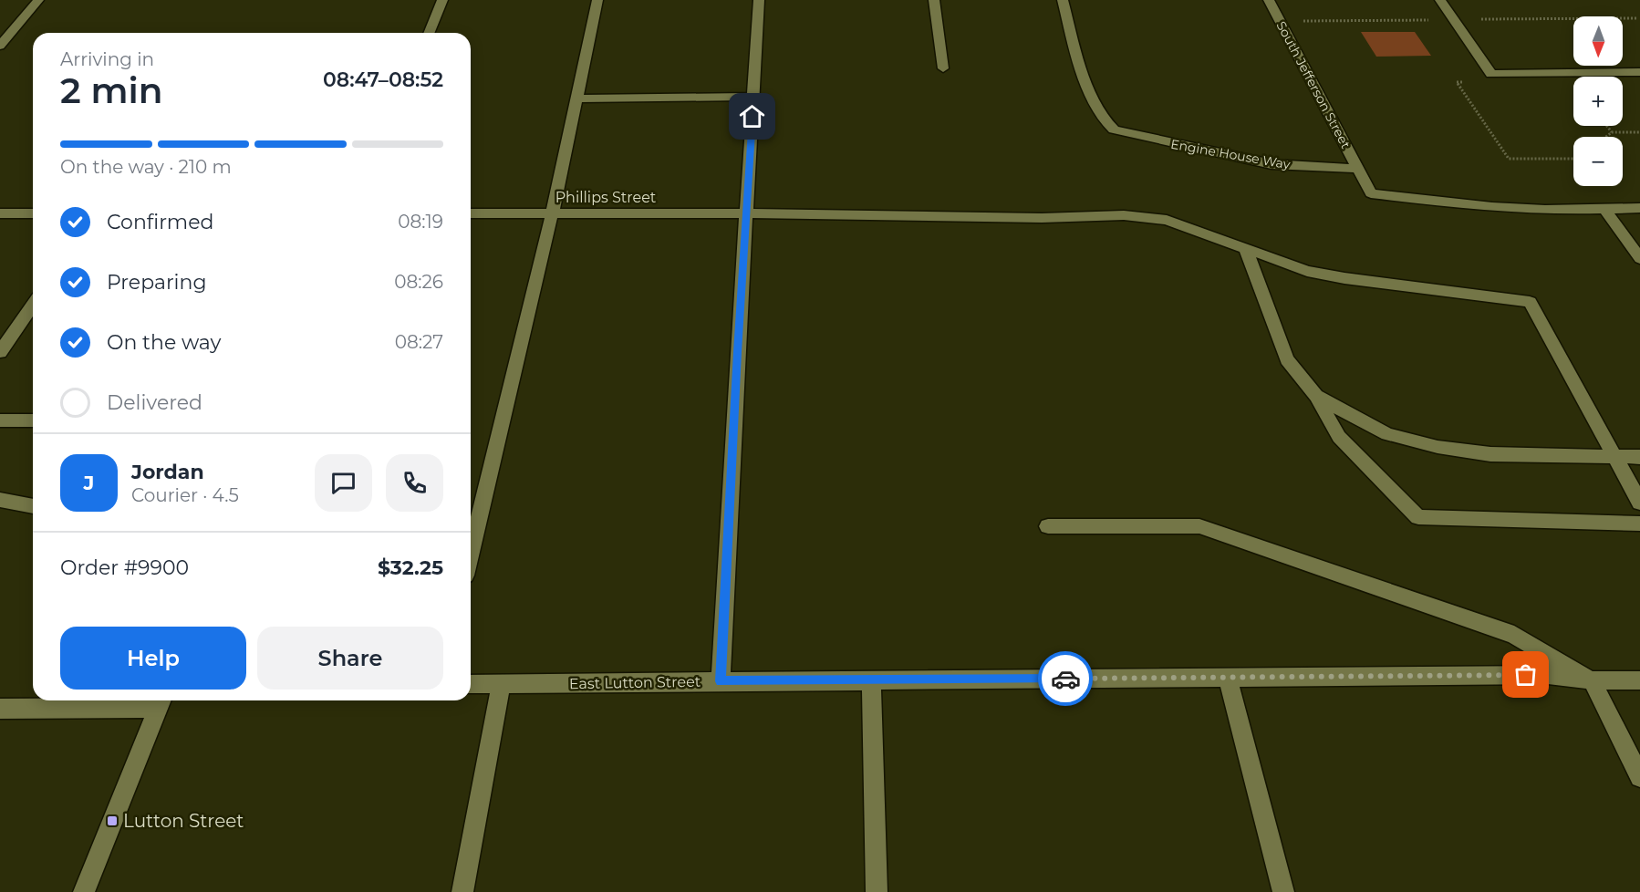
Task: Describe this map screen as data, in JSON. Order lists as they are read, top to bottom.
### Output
{
  "streets": {
    "street": [
      "South Jefferson Street",
      "Engine House Way",
      "Phillips Street",
      "East Lutton Street"
    ]
  },
  "crossings": [
    ["South Jefferson Street", "Engine House Way"]
  ],
  "places": {
    "transit": ["Lutton Street"]
  },
  "north": "bottom",
  "page": {
    "map_buttons": ["+", "−"],
    "heading": ["2 min", "Arriving in", "08:47–08:52"],
    "panel": [
      "Jordan",
      "Courier · 4.5",
      "Order #9900",
      "$32.25"
    ],
    "bar": "On the way · 210 m",
    "list": [
      ["Confirmed", "08:19"],
      ["Preparing", "08:26"],
      ["On the way", "08:27"],
      "Delivered"
    ],
    "round": "J",
    "buttons": ["Help", "Share"]
  }
}
